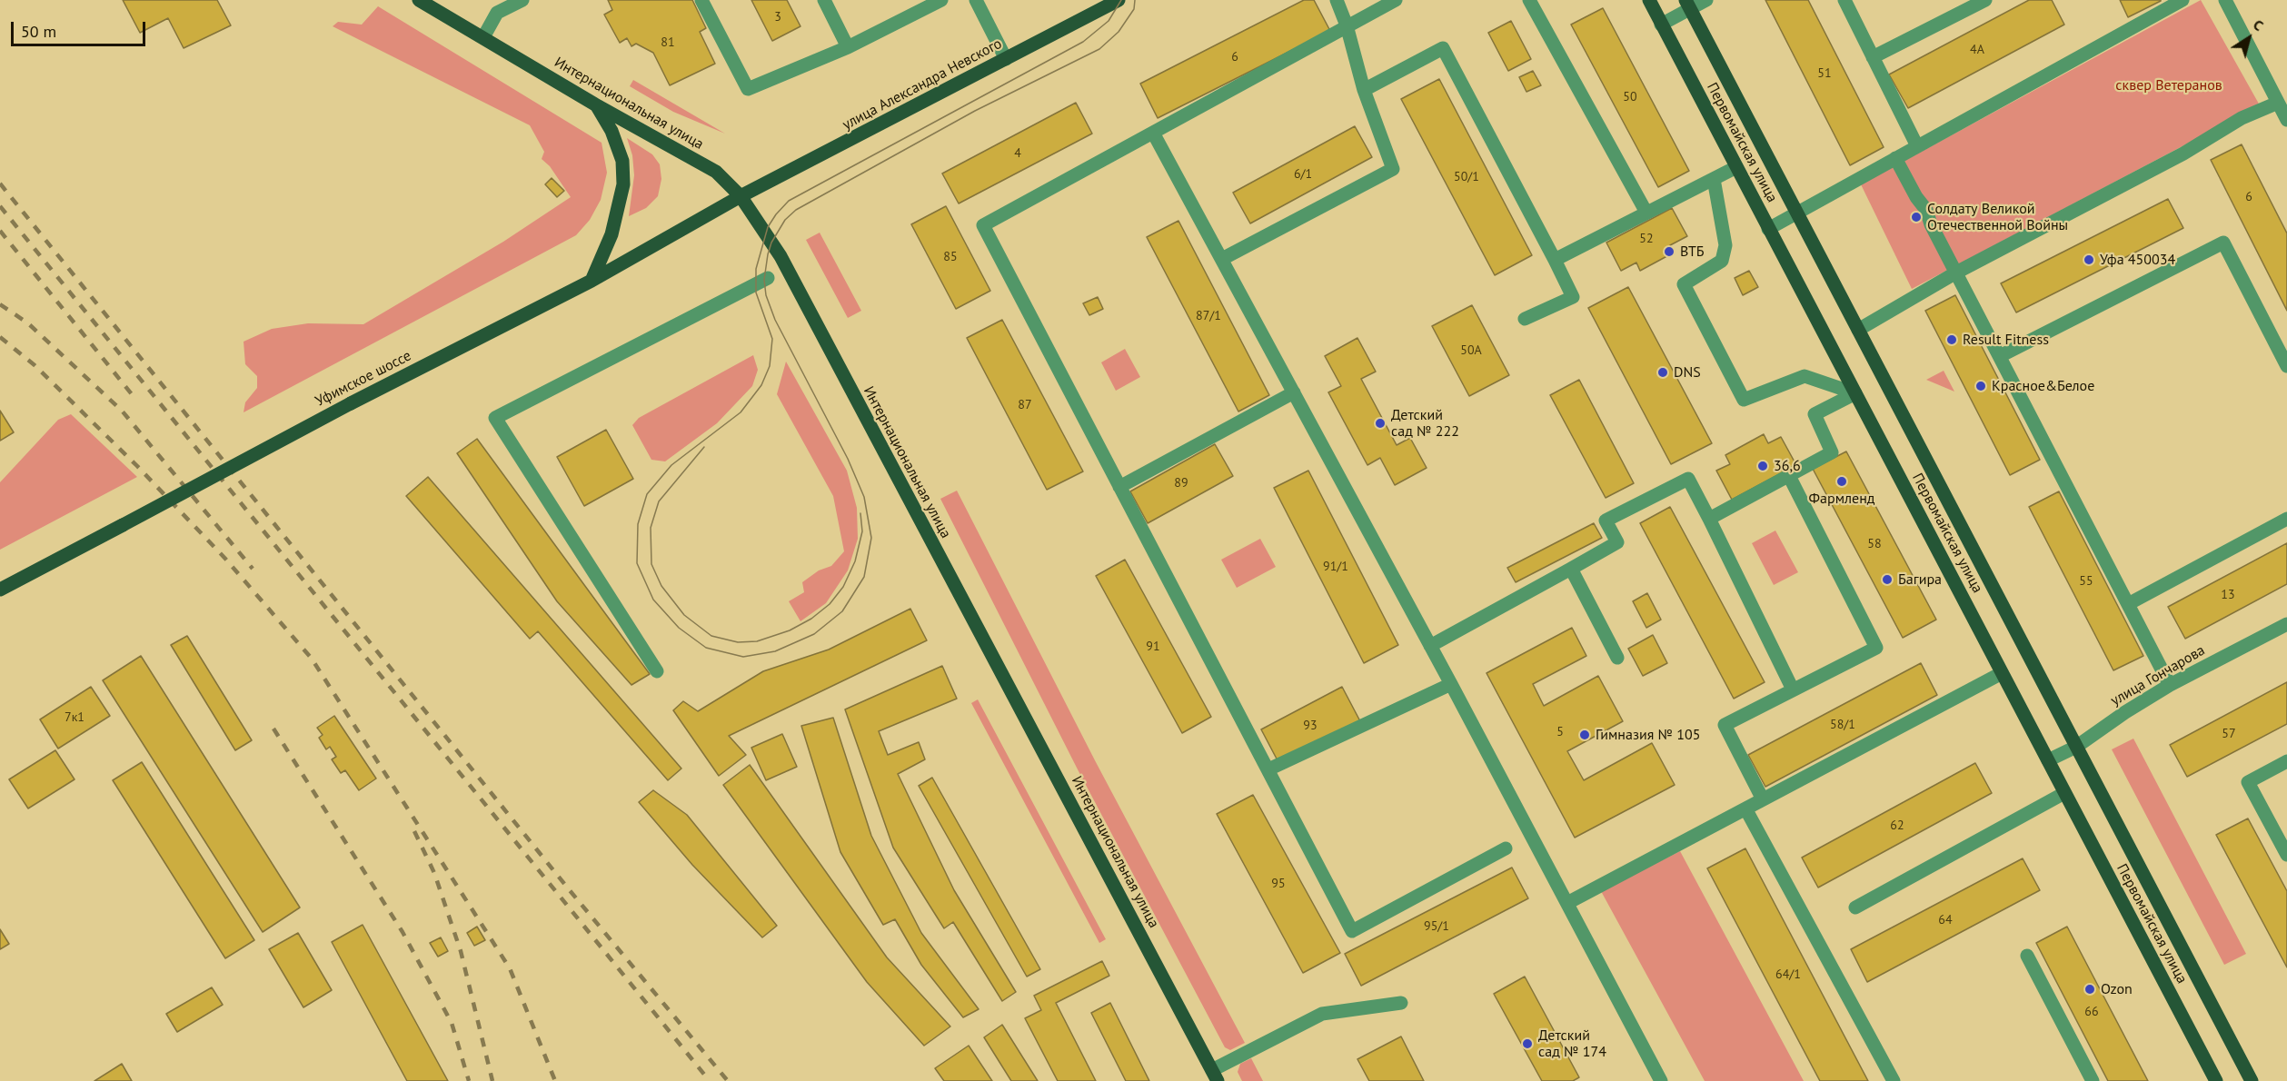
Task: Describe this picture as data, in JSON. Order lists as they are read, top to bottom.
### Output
{
  "streets": {
    "main road": [
      "улица Александра Невского",
      "Интернациональная улица",
      "Первомайская улица",
      "Уфимское шоссе"
    ],
    "street": ["улица Гончарова"]
  },
  "crossings": [
    ["улица Александра Невского", "Интернациональная улица"],
    ["улица Александра Невского", "Уфимское шоссе"],
    ["Интернациональная улица", "Уфимское шоссе"],
    ["Первомайская улица", "улица Гончарова"]
  ],
  "parks": ["сквер Ветеранов"],
  "places": [
    "Солдату Великой Отечественной Войны",
    "ВТБ",
    "Уфа 450034",
    "Result Fitness",
    "DNS",
    "Красное&Белое",
    "Детский сад № 222",
    "36,6",
    "Фармленд",
    "Багира",
    "Гимназия № 105",
    "Ozon",
    "Детский сад № 174"
  ],
  "house_numbers": [
    "3",
    "81",
    "4А",
    "6",
    "51",
    "50",
    "4",
    "6/1",
    "50/1",
    "6",
    "52",
    "85",
    "87/1",
    "50А",
    "87",
    "89",
    "58",
    "91/1",
    "55",
    "13",
    "91",
    "7к1",
    "58/1",
    "93",
    "5",
    "57",
    "62",
    "95",
    "64",
    "95/1",
    "64/1",
    "66"
  ],
  "scale_bar": "50 m",
  "north": "top right"
}
